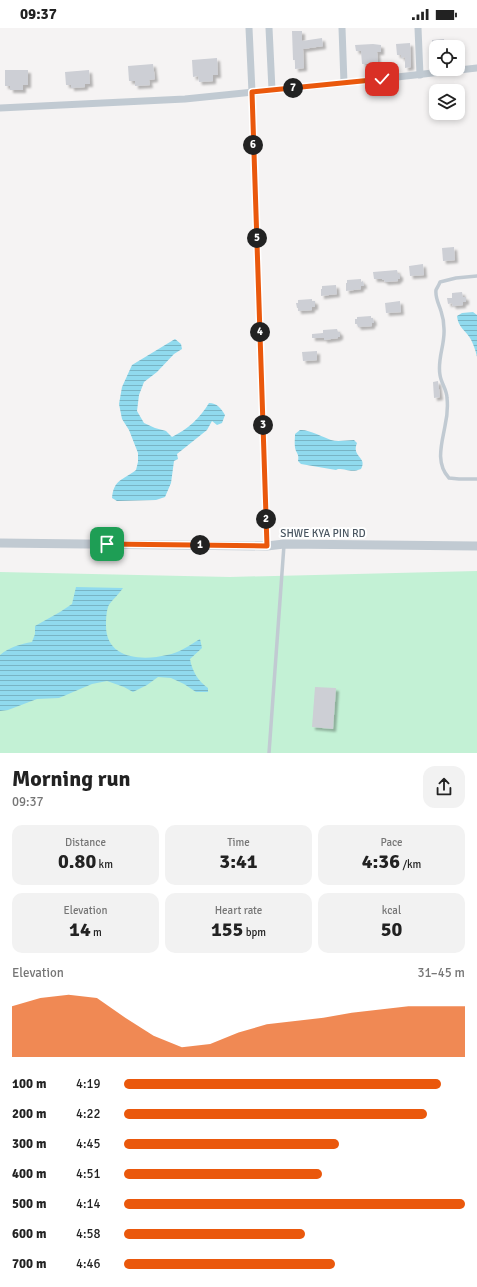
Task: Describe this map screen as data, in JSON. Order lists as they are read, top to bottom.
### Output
{
  "streets": {
    "street": ["SHWE KYA PIN RD"]
  },
  "page": {
    "status": "09:37",
    "pins": [
      "7",
      "6",
      "5",
      "4",
      "3",
      "2",
      "1"
    ],
    "heading": ["Morning run", "09:37"],
    "stats": [
      ["Distance", "0.80 km"],
      ["Time", "3:41"],
      ["Pace", "4:36 /km"],
      ["Elevation", "14 m"],
      ["Heart rate", "155 bpm"],
      ["kcal", "50"]
    ],
    "chart": ["Elevation", "31–45 m"],
    "list": [
      {
        "name": "100 m",
        "note": "4:19"
      },
      {
        "name": "200 m",
        "note": "4:22"
      },
      {
        "name": "300 m",
        "note": "4:45"
      },
      {
        "name": "400 m",
        "note": "4:51"
      },
      {
        "name": "500 m",
        "note": "4:14"
      },
      {
        "name": "600 m",
        "note": "4:58"
      },
      {
        "name": "700 m",
        "note": "4:46"
      }
    ]
  }
}
